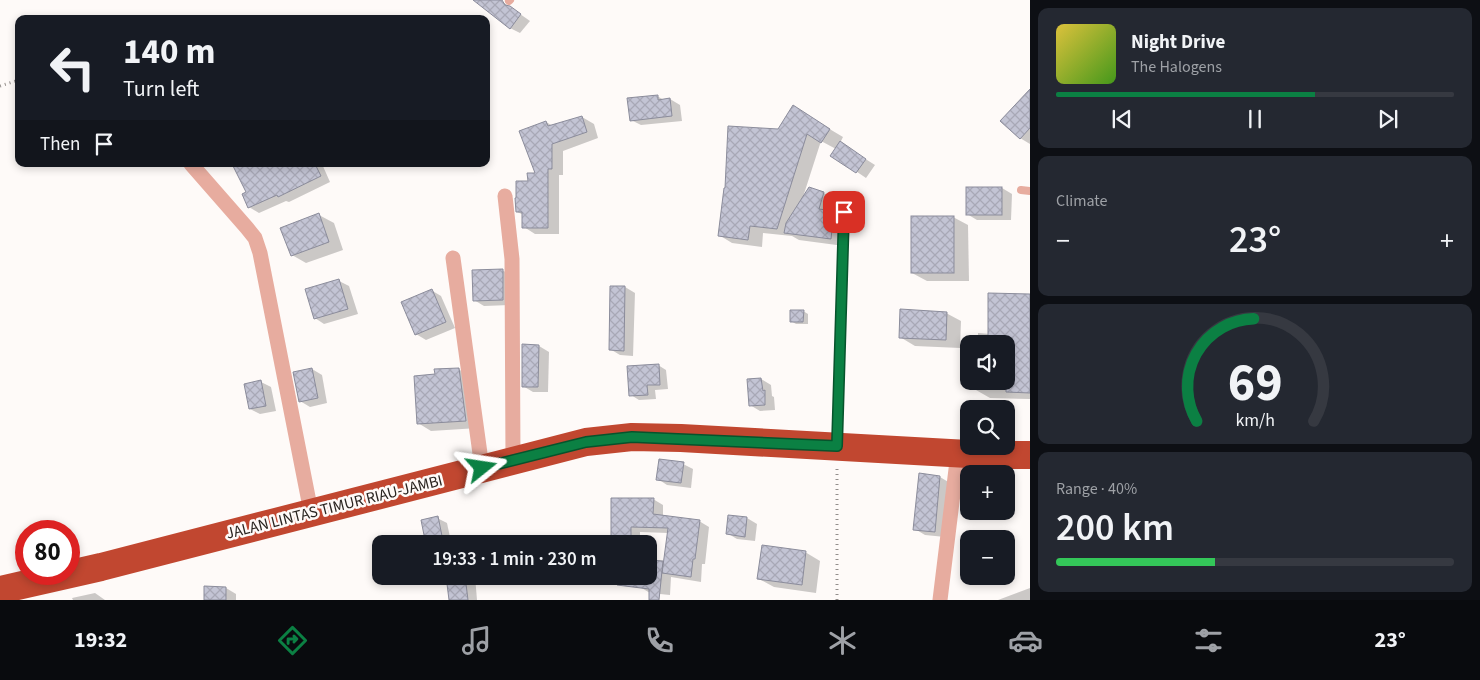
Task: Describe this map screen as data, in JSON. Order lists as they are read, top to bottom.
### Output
{
  "streets": {
    "highway": ["JALAN LINTAS TIMUR RIAU-JAMBI"]
  },
  "page": {
    "turn": ["140 m", "Turn left"],
    "song": ["Night Drive", "The Halogens"],
    "then": "Then",
    "tile": [
      "Climate",
      ["Range · 40%", "200 km"]
    ],
    "heat": ["−", "23°", "+"],
    "map_buttons": ["+", "−"],
    "limit": "80",
    "trip": "19:33 · 1 min · 230 m",
    "tabs": ["19:32", "23°"],
    "gauge": ["69", "km/h"]
  }
}
